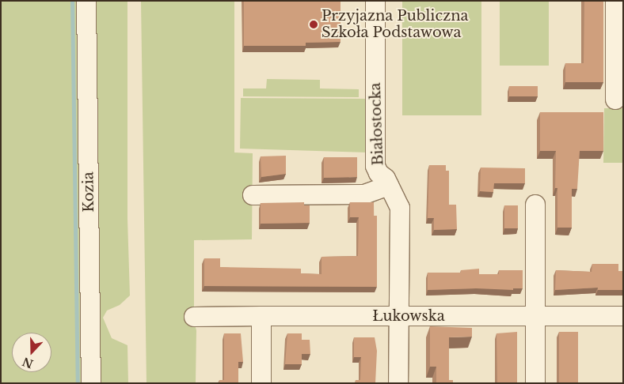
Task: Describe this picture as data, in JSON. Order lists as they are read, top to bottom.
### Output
{
  "streets": {
    "street": ["Białostocka", "Kozia", "Łukowska"]
  },
  "crossings": [
    ["Białostocka", "Łukowska"]
  ],
  "places": ["Przyjazna Publiczna Szkoła Podstawowa"],
  "north": "bottom"
}
